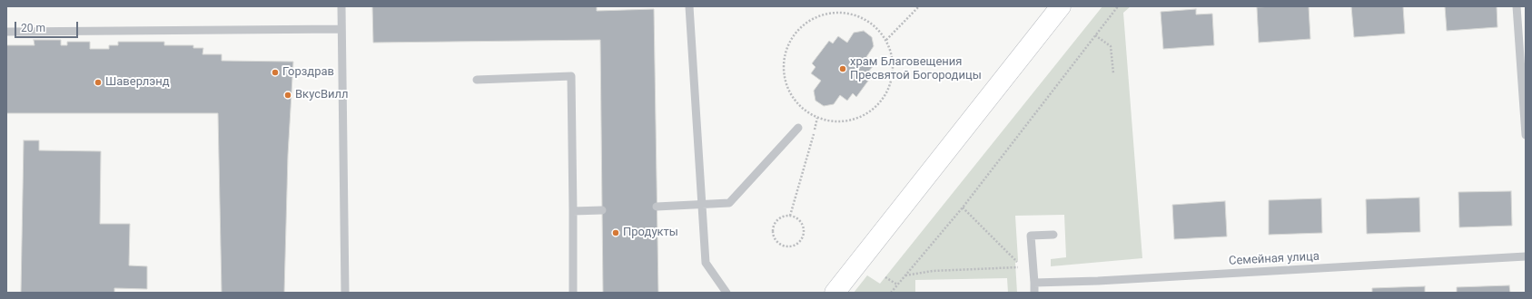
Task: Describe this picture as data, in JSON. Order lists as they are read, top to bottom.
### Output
{
  "streets": {
    "lane": ["Семейная улица"]
  },
  "places": [
    "храм Благовещения Пресвятой Богородицы",
    "Горздрав",
    "Шаверлэнд",
    "ВкусВилл",
    "Продукты"
  ],
  "scale_bar": "20 m"
}
